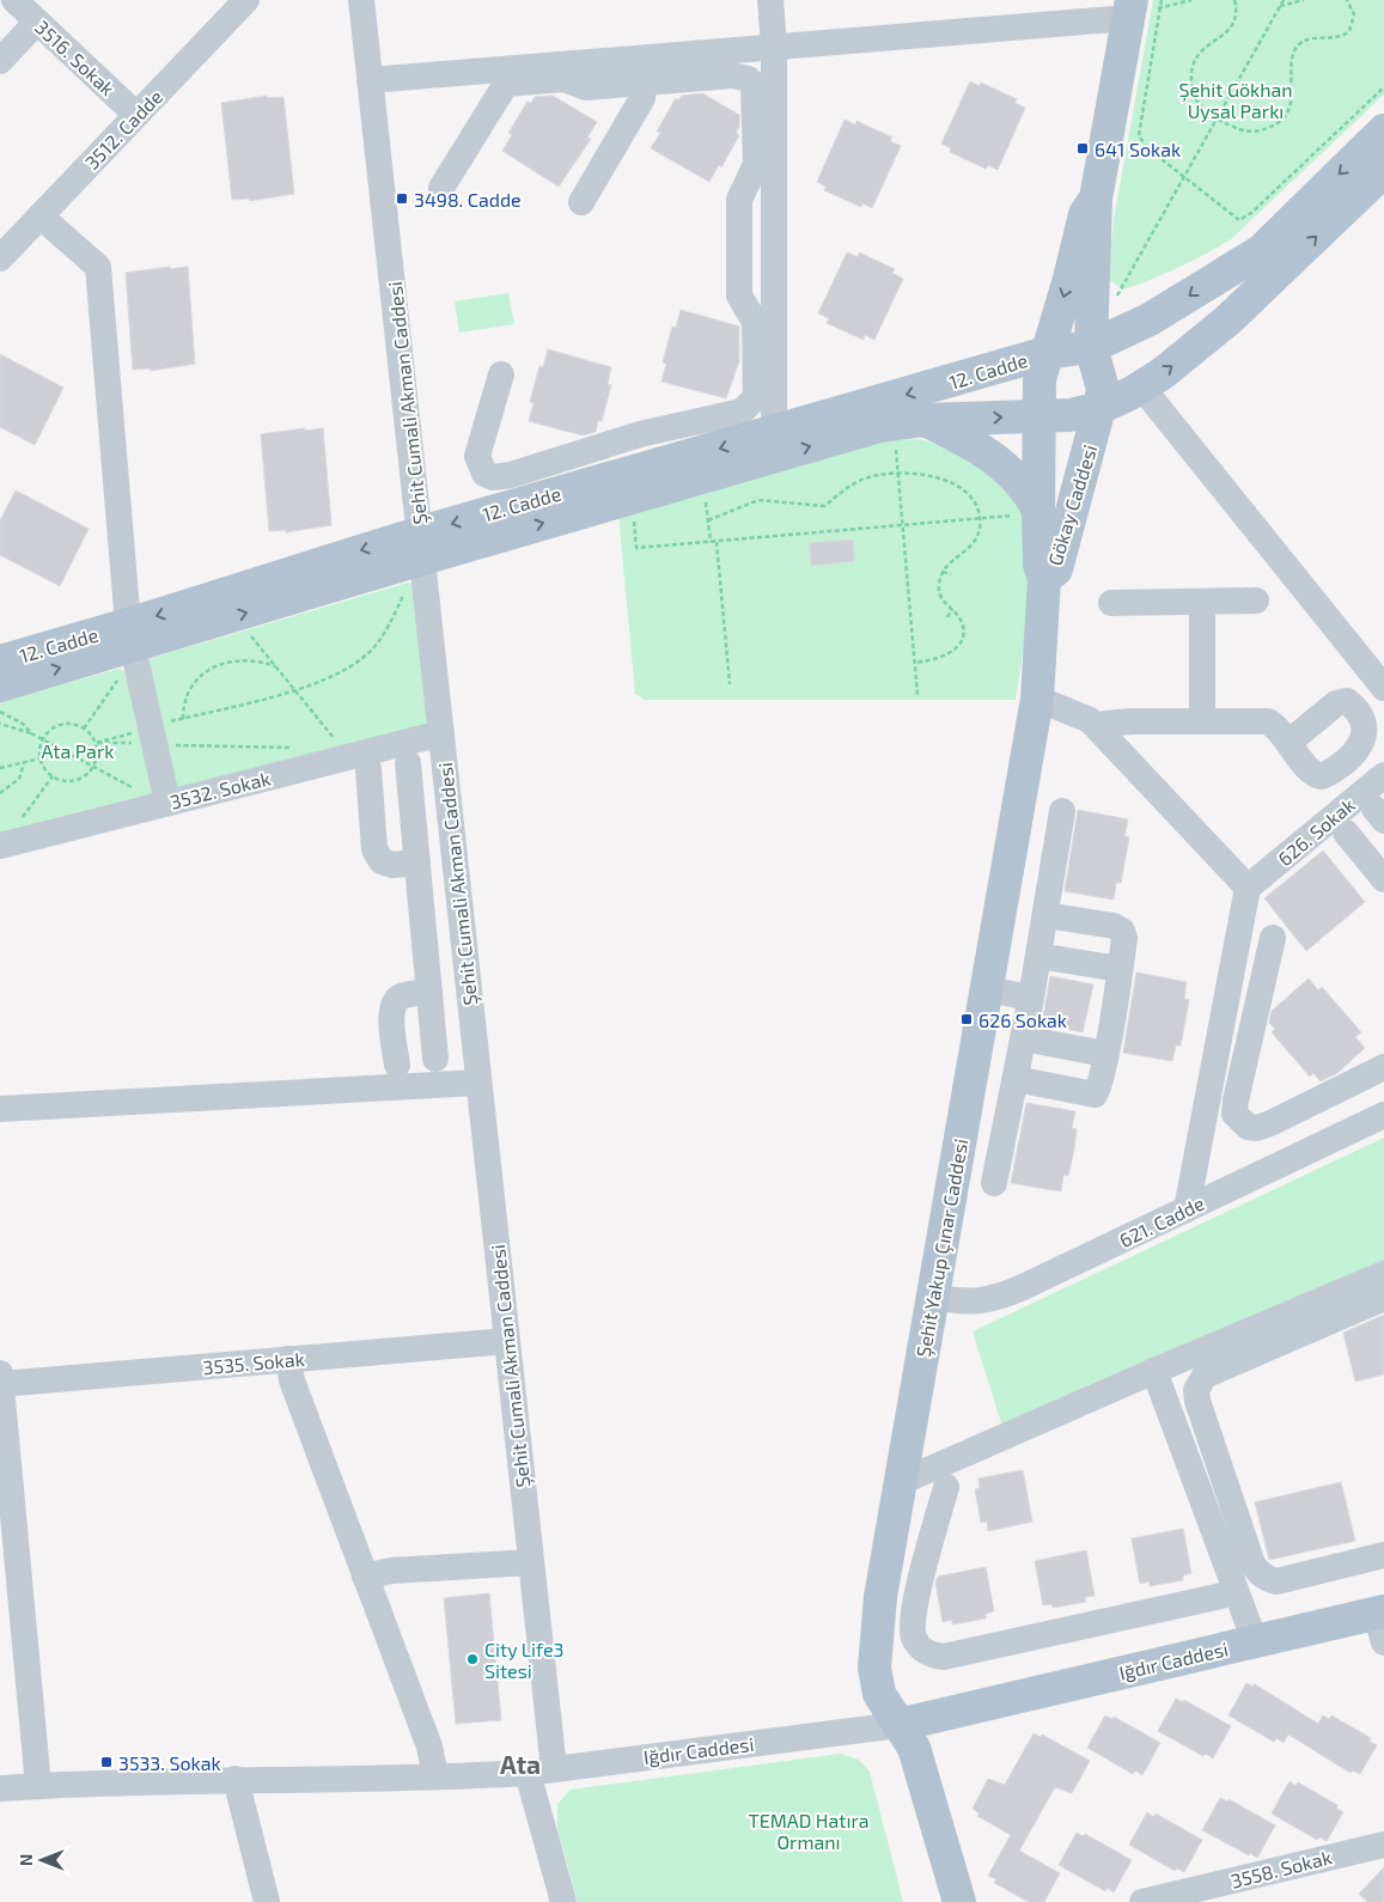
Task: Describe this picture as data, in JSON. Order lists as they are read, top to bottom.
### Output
{
  "streets": {
    "main road": [
      "12. Cadde",
      "Gökay Caddesi",
      "Şehit Yakup Çınar Caddesi",
      "Iğdır Caddesi"
    ],
    "street": [
      "3516. Sokak",
      "3512. Cadde",
      "Şehit Cumali Akman Caddesi",
      "3532. Sokak",
      "626. Sokak",
      "621. Cadde",
      "3535. Sokak",
      "3558. Sokak"
    ]
  },
  "crossings": [
    ["3516. Sokak", "3512. Cadde"],
    ["12. Cadde", "Şehit Cumali Akman Caddesi"],
    ["12. Cadde", "Gökay Caddesi"],
    ["Şehit Cumali Akman Caddesi", "3532. Sokak"],
    ["Şehit Cumali Akman Caddesi", "3535. Sokak"],
    ["Şehit Cumali Akman Caddesi", "Iğdır Caddesi"],
    ["Gökay Caddesi", "Şehit Yakup Çınar Caddesi"],
    ["621. Cadde", "Şehit Yakup Çınar Caddesi"],
    ["Şehit Yakup Çınar Caddesi", "Iğdır Caddesi"]
  ],
  "districts": ["Ata"],
  "parks": ["Şehit Gökhan Uysal Parkı", "Ata Park", "TEMAD Hatıra Ormanı"],
  "places": {
    "transit": [
      "641 Sokak",
      "3498. Cadde",
      "626 Sokak",
      "3533. Sokak"
    ],
    "other": ["City Life3 Sitesi"]
  },
  "north": "left"
}
